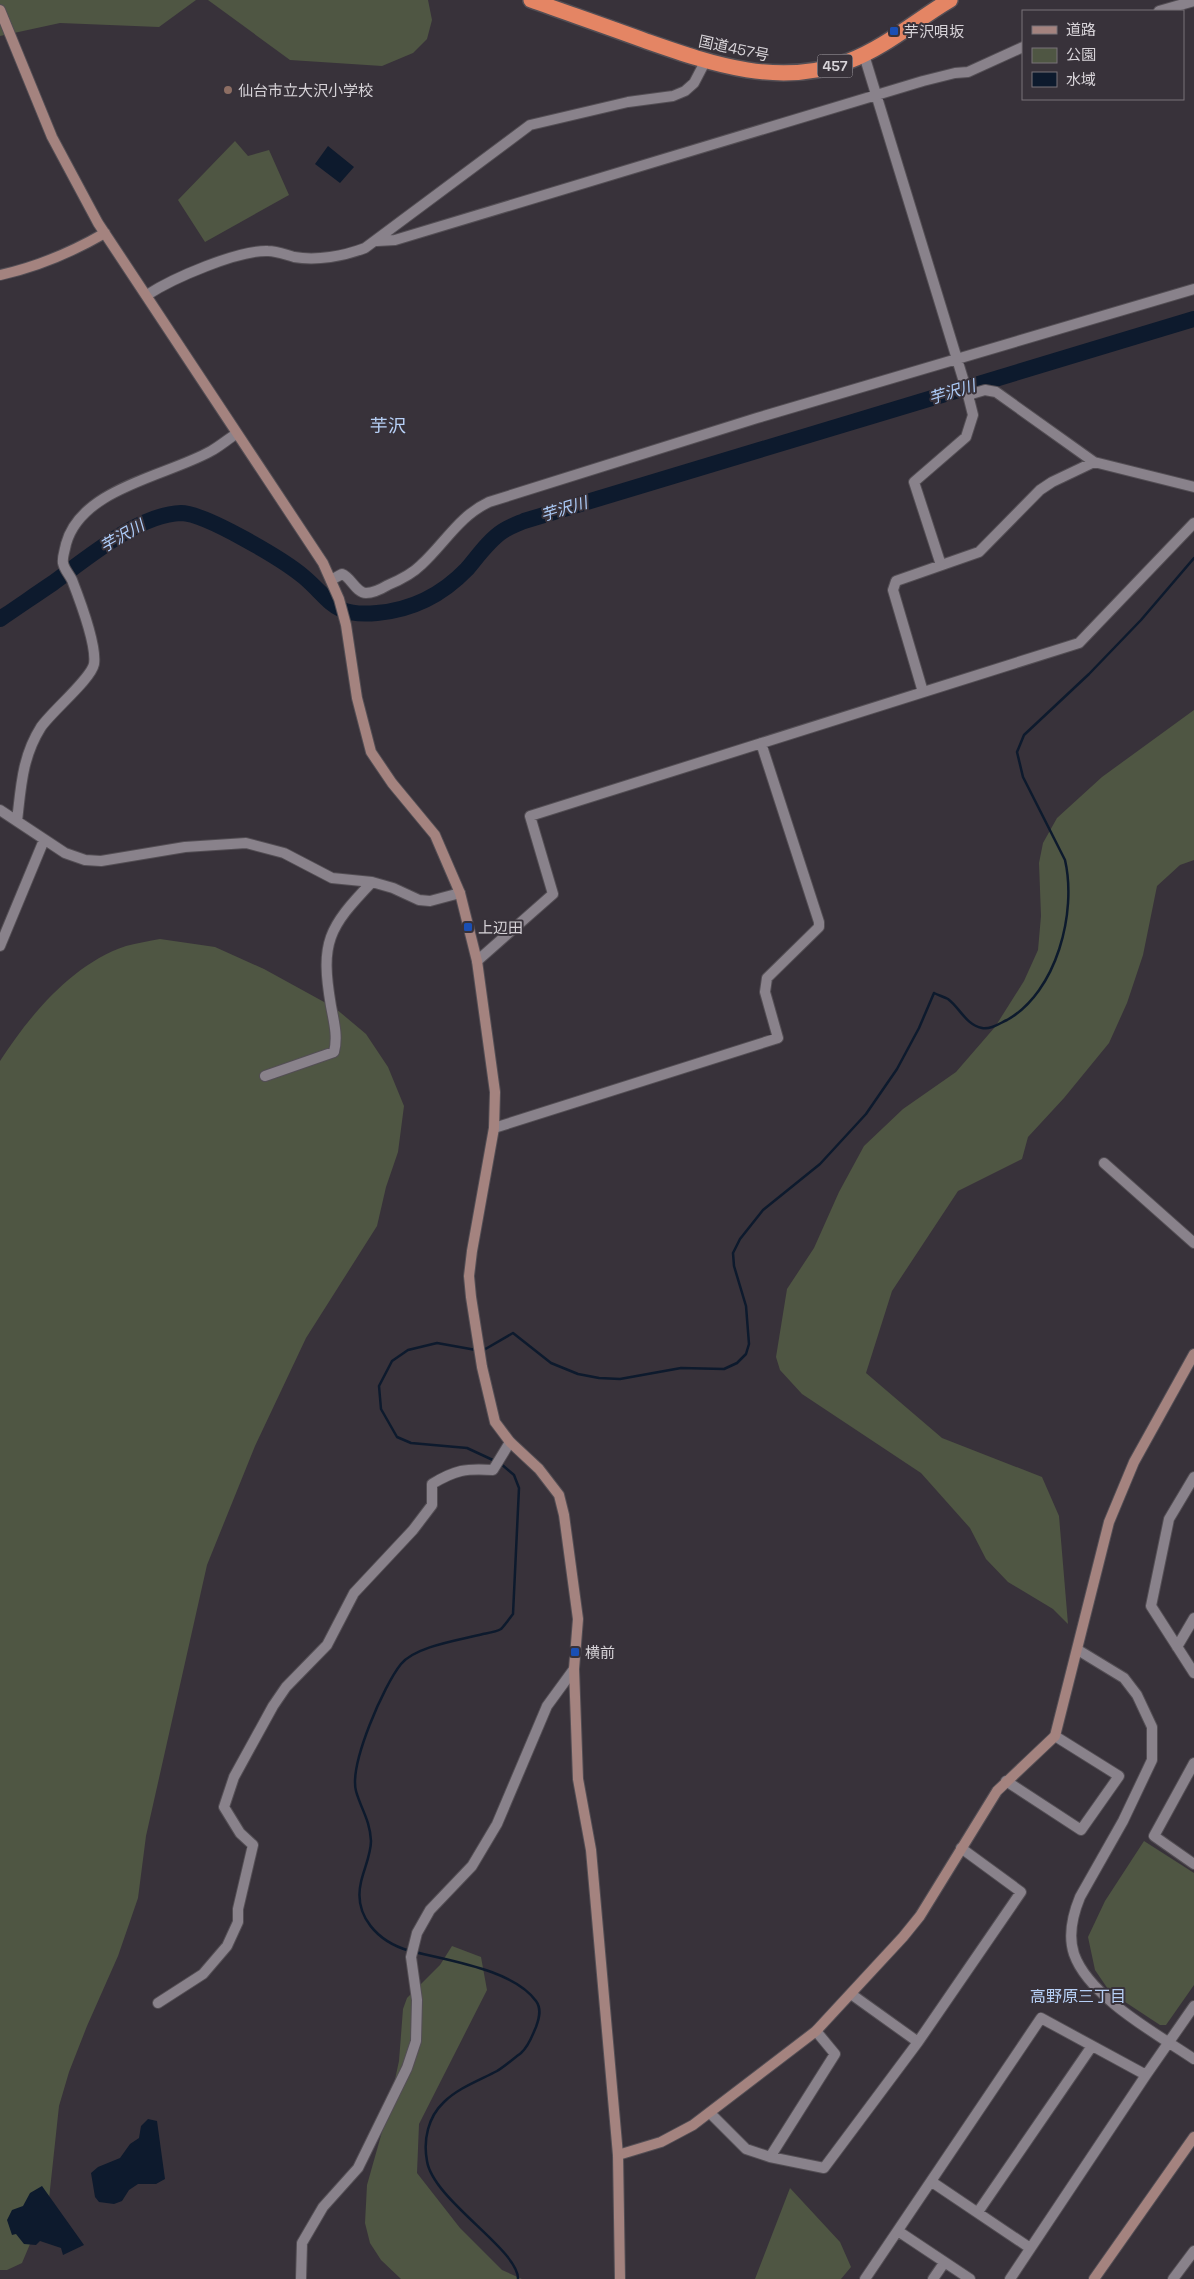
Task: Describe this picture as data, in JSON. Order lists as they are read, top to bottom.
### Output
{
  "streets": {
    "highway": ["国道457号", "457"]
  },
  "districts": ["芋沢", "高野原三丁目"],
  "water": ["芋沢川"],
  "places": {
    "transit": ["芋沢唄坂", "上辺田", "横前"],
    "other": ["仙台市立大沢小学校"]
  },
  "legend": ["道路", "公園", "水域"]
}
